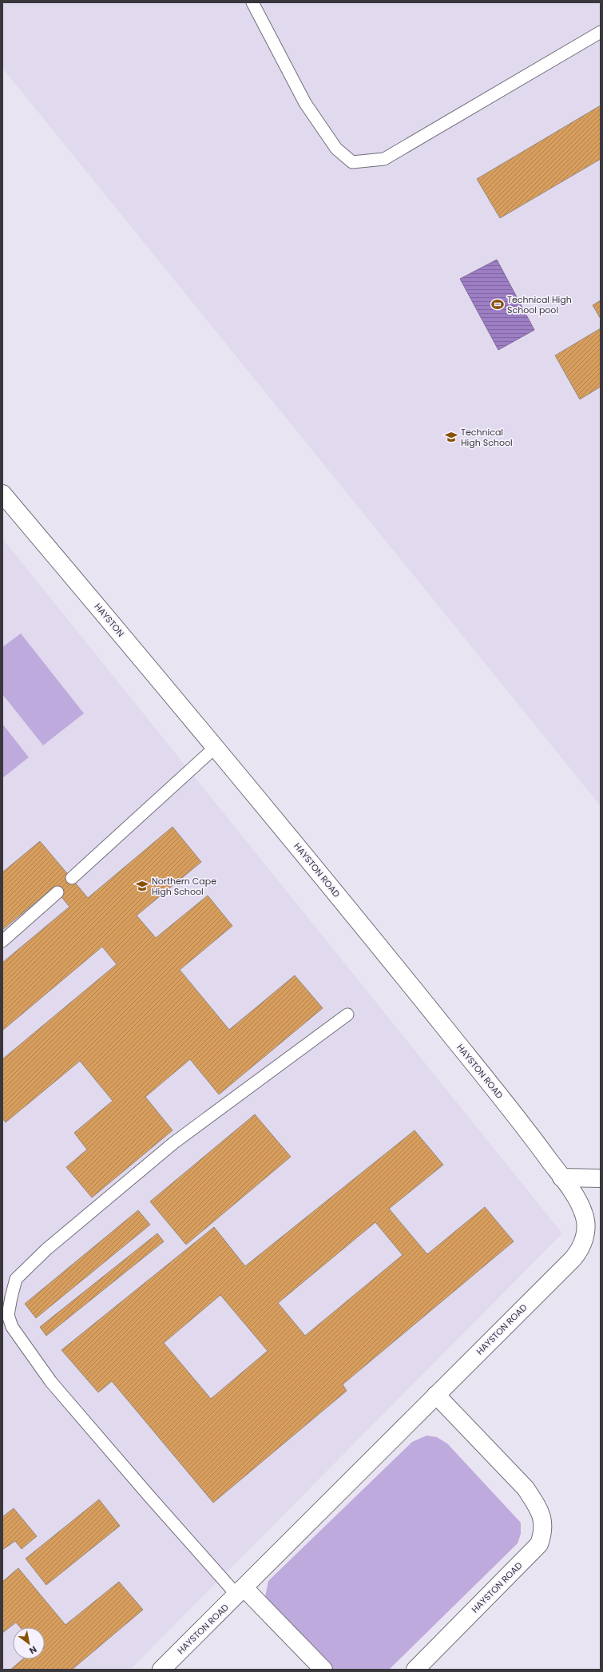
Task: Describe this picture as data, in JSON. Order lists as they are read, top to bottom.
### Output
{
  "streets": {
    "street": ["HAYSTON", "HAYSTON ROAD"]
  },
  "crossings": [
    ["HAYSTON", "HAYSTON ROAD"]
  ],
  "places": {
    "sports": ["Technical High School pool"],
    "school or university": ["Technical High School", "Northern Cape High School"]
  },
  "north": "bottom right"
}
